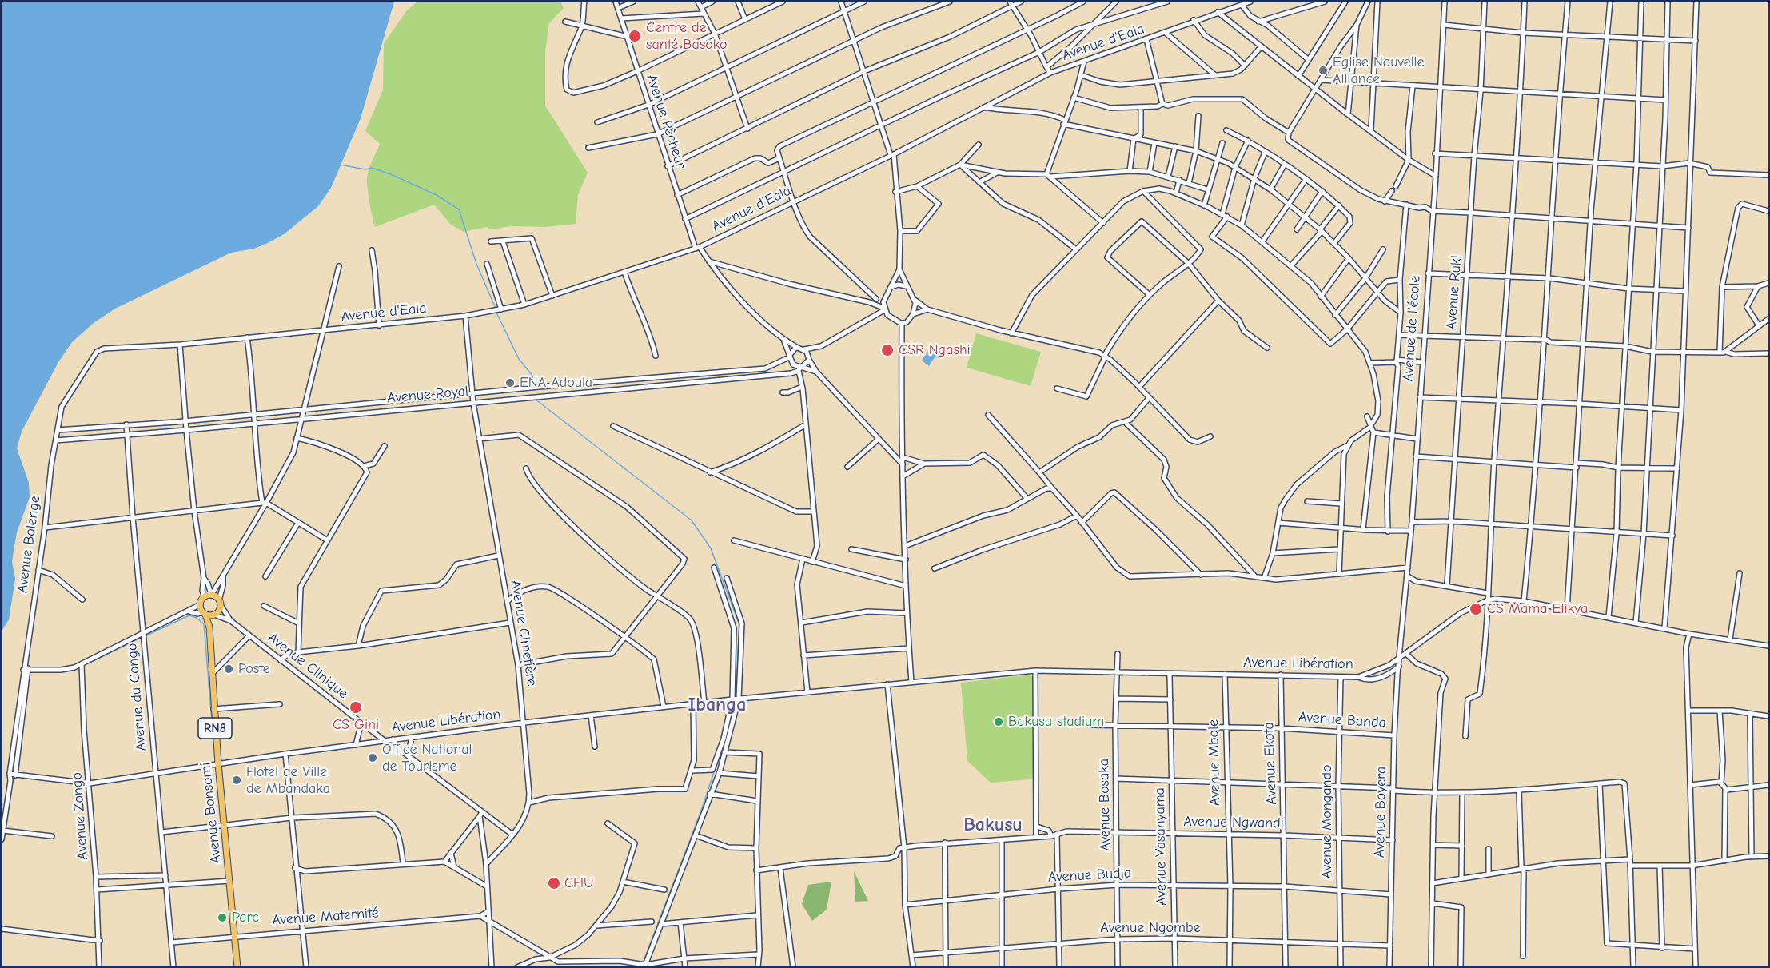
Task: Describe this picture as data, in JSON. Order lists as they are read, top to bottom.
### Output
{
  "streets": {
    "main road": ["RN8", "Avenue Bonsomi"],
    "street": [
      "Avenue d'Eala",
      "Avenue Pêcheur",
      "Avenue Ruki",
      "Avenue de l'école",
      "Avenue Royal",
      "Avenue Bolenge",
      "Avenue Cimetière",
      "Avenue Libération",
      "Avenue Clinique",
      "Avenue du Congo",
      "Avenue Banda",
      "Avenue Mbole",
      "Avenue Ekota",
      "Avenue Bosaka",
      "Avenue Boyera",
      "Avenue Zongo",
      "Avenue Mongando",
      "Avenue Ngwandi",
      "Avenue Yasanyama",
      "Avenue Budja",
      "Avenue Maternité",
      "Avenue Ngombe"
    ]
  },
  "crossings": [
    ["Avenue d'Eala", "Avenue Pêcheur"],
    ["Avenue d'Eala", "Avenue Royal"],
    ["Avenue d'Eala", "Avenue Cimetière"],
    ["Avenue de l'école", "Avenue Libération"],
    ["Avenue de l'école", "Avenue Boyera"],
    ["Avenue Royal", "Avenue Bolenge"],
    ["Avenue Royal", "Avenue Cimetière"],
    ["Avenue Royal", "Avenue du Congo"],
    ["Avenue Cimetière", "Avenue Libération"],
    ["Avenue Libération", "Avenue Clinique"],
    ["Avenue Libération", "Avenue du Congo"],
    ["Avenue Libération", "Avenue Mbole"],
    ["Avenue Libération", "Avenue Ekota"],
    ["Avenue Libération", "Avenue Bosaka"],
    ["Avenue Libération", "Avenue Boyera"],
    ["Avenue Libération", "Avenue Bonsomi"],
    ["Avenue Libération", "Avenue Zongo"],
    ["Avenue Libération", "Avenue Mongando"],
    ["Avenue Libération", "Avenue Yasanyama"],
    ["Avenue Clinique", "RN8"],
    ["Avenue Clinique", "Avenue Bonsomi"],
    ["Avenue du Congo", "Avenue Maternité"],
    ["Avenue Banda", "Avenue Mbole"],
    ["Avenue Banda", "Avenue Ekota"],
    ["Avenue Banda", "Avenue Bosaka"],
    ["Avenue Banda", "Avenue Boyera"],
    ["Avenue Banda", "Avenue Mongando"],
    ["Avenue Banda", "Avenue Yasanyama"],
    ["RN8", "Avenue Bonsomi"],
    ["Avenue Mbole", "Avenue Ngwandi"],
    ["Avenue Mbole", "Avenue Budja"],
    ["Avenue Mbole", "Avenue Ngombe"],
    ["Avenue Ekota", "Avenue Ngwandi"],
    ["Avenue Ekota", "Avenue Budja"],
    ["Avenue Ekota", "Avenue Ngombe"],
    ["Avenue Bosaka", "Avenue Ngwandi"],
    ["Avenue Bosaka", "Avenue Budja"],
    ["Avenue Bosaka", "Avenue Ngombe"],
    ["Avenue Boyera", "Avenue Ngwandi"],
    ["Avenue Boyera", "Avenue Budja"],
    ["Avenue Boyera", "Avenue Ngombe"],
    ["Avenue Bonsomi", "Avenue Maternité"],
    ["Avenue Mongando", "Avenue Ngwandi"],
    ["Avenue Mongando", "Avenue Budja"],
    ["Avenue Mongando", "Avenue Ngombe"],
    ["Avenue Ngwandi", "Avenue Yasanyama"],
    ["Avenue Yasanyama", "Avenue Budja"],
    ["Avenue Yasanyama", "Avenue Ngombe"]
  ],
  "districts": ["Ibanga", "Bakusu"],
  "places": [
    "Centre de santé Basoko",
    "Eglise Nouvelle Alliance",
    "CSR Ngashi",
    "ENA Adoula",
    "CS Mama Elikya",
    "Poste",
    "CS Gini",
    "Bakusu stadium",
    "Office National de Tourisme",
    "Hotel de Ville de Mbandaka",
    "CHU",
    "Parc"
  ]
}
